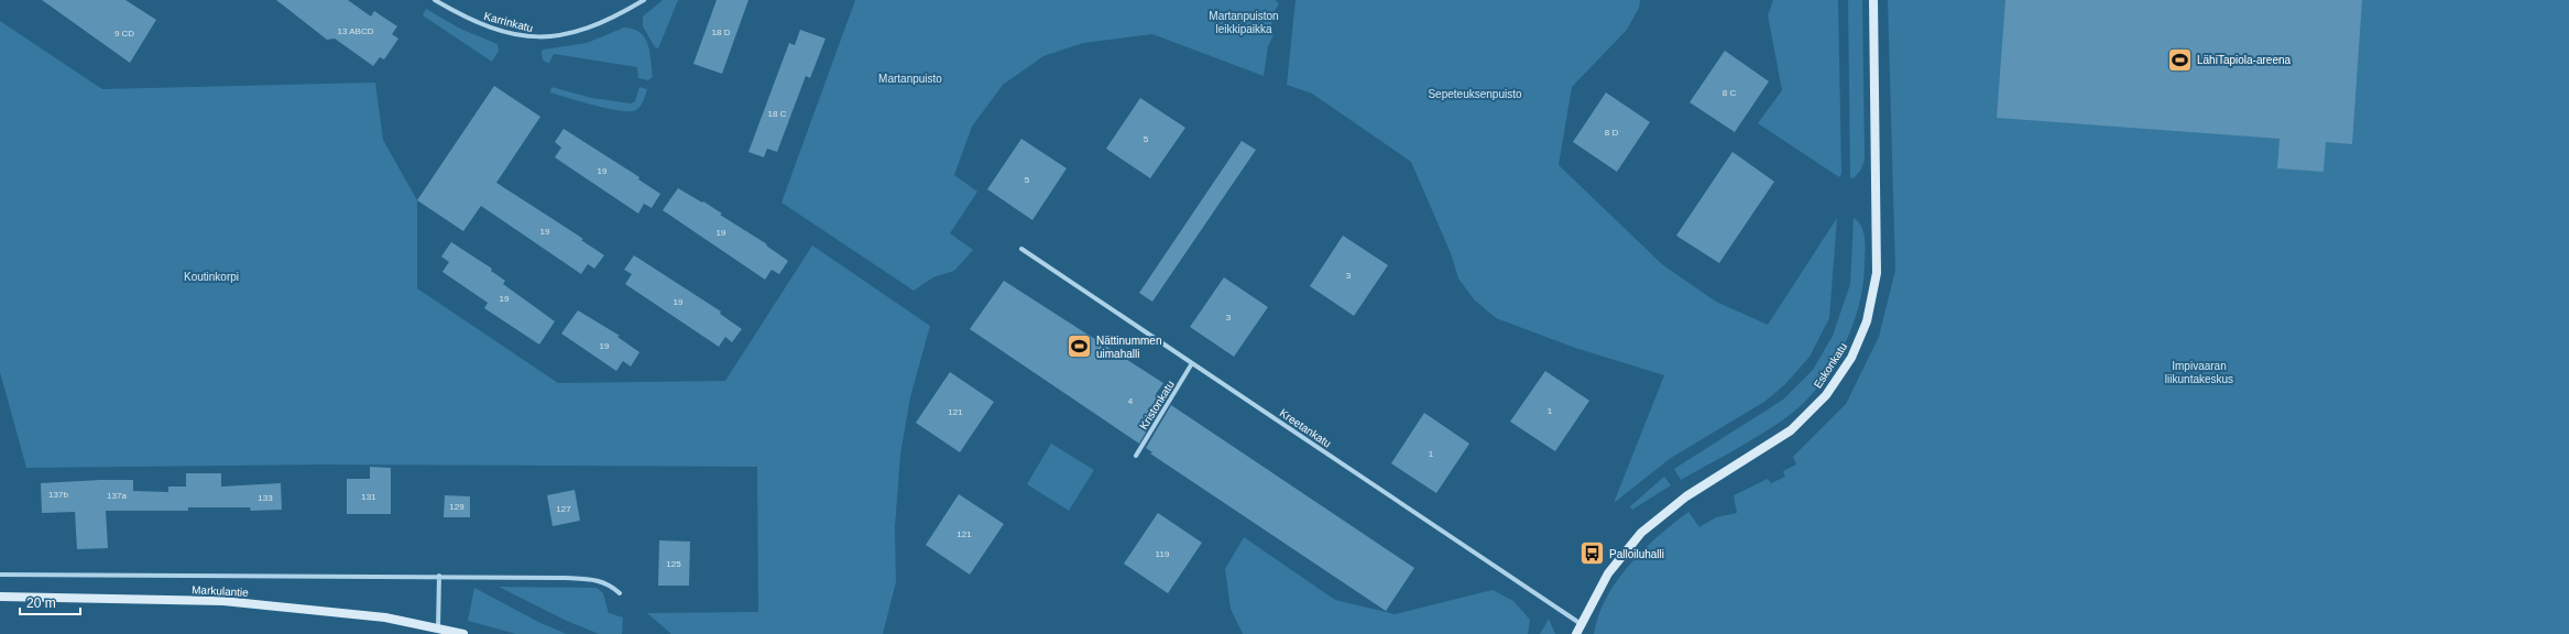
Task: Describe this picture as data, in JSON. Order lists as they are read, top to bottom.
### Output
{
  "streets": {
    "street": [
      "Karrinkatu",
      "Eskonkatu",
      "Kristonkatu",
      "Kreetankatu",
      "Markulantie"
    ]
  },
  "crossings": [
    ["Eskonkatu", "Kreetankatu"],
    ["Kristonkatu", "Kreetankatu"]
  ],
  "parks": [
    "Martanpuiston leikkipaikka",
    "Martanpuisto",
    "Sepeteuksenpuisto",
    "Koutinkorpi",
    "Impivaaran liikuntakeskus"
  ],
  "places": {
    "sports": ["LähiTapiola-areena", "Nättinummen uimahalli"],
    "bus stop": ["Palloiluhalli"]
  },
  "house_numbers": [
    "13 ABCD",
    "18 D",
    "9 CD",
    "8 C",
    "18 C",
    "8 D",
    "5",
    "19",
    "5",
    "19",
    "19",
    "3",
    "19",
    "19",
    "3",
    "19",
    "4",
    "1",
    "121",
    "1",
    "137b",
    "137a",
    "131",
    "133",
    "129",
    "127",
    "121",
    "119",
    "125"
  ],
  "scale_bar": "20 m"
}
